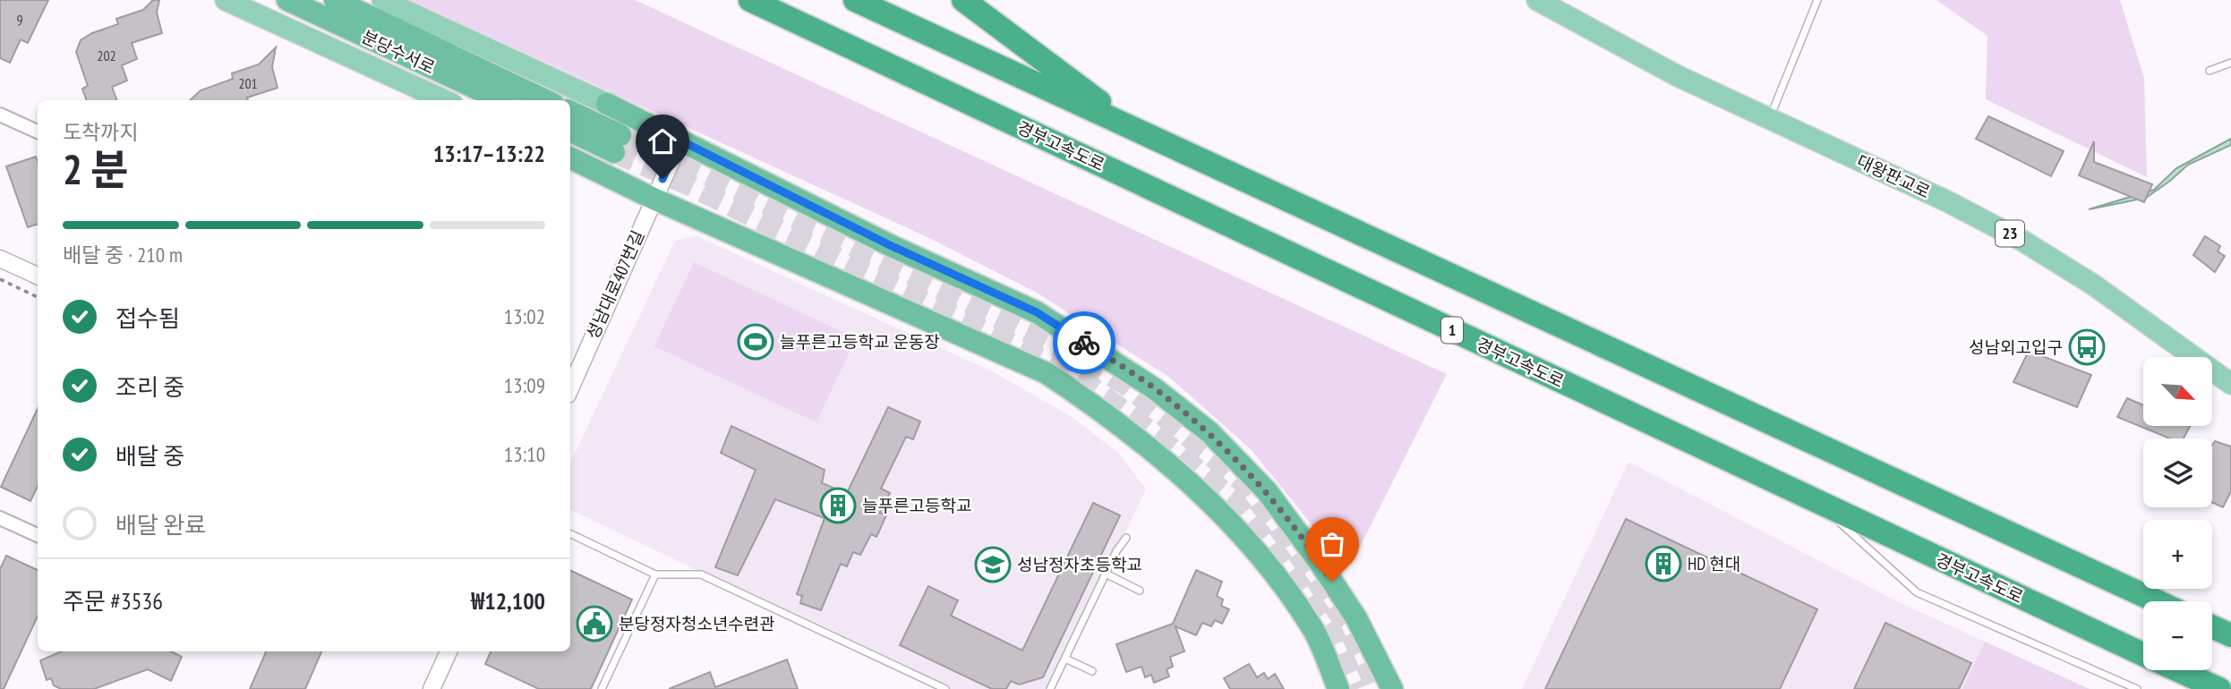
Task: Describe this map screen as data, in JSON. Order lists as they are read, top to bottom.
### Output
{
  "streets": {
    "highway": ["분당수서로", "경부고속도로", "1"],
    "main road": ["대왕판교로", "23"],
    "street": ["성남대로407번길"]
  },
  "places": {
    "sports": ["늘푸른고등학교 운동장"],
    "bus stop": ["성남외고입구"],
    "building": ["늘푸른고등학교", "HD 현대"],
    "school or university": ["성남정자초등학교"],
    "public building": ["분당정자청소년수련관"]
  },
  "house_numbers": ["9", "202", "201"],
  "north": "bottom right",
  "page": {
    "heading": ["2 분", "도착까지", "13:17–13:22"],
    "panel": ["주문 #3536", "₩12,100"],
    "bar": "배달 중 · 210 m",
    "list": [
      ["접수됨", "13:02"],
      ["조리 중", "13:09"],
      ["배달 중", "13:10"],
      "배달 완료"
    ],
    "map_buttons": ["+", "−"]
  }
}
